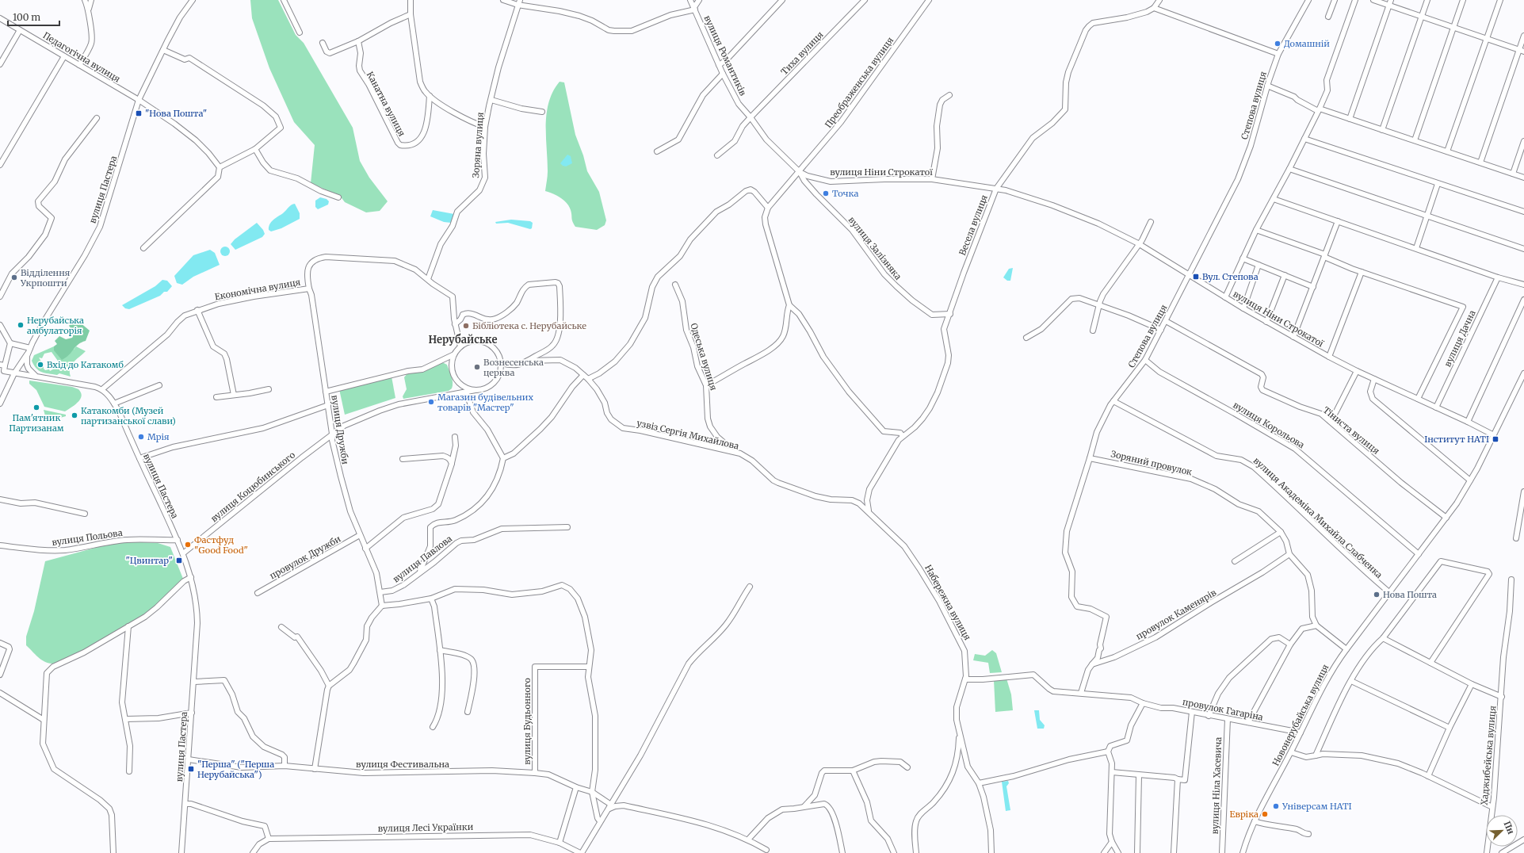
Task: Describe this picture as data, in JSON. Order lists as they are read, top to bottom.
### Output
{
  "streets": {
    "street": [
      "Тиха вулиця",
      "вулиця Романтиків",
      "Педагогічна вулиця",
      "Преображенська вулиця",
      "Канатна вулиця",
      "Степова вулиця",
      "Зоряна вулиця",
      "вулиця Ніни Строкатої",
      "вулиця Пастера",
      "Весела вулиця",
      "вулиця Залізняка",
      "Економічна вулиця",
      "вулиця Дачна",
      "Одеська вулиця",
      "вулиця Корольова",
      "вулиця Дружби",
      "Тіниста вулиця",
      "узвіз Сергія Михайлова",
      "Зоряний провулок",
      "вулиця Коцюбинського",
      "вулиця Академіка Михайла Слабченка",
      "вулиця Польова",
      "провулок Дружби",
      "вулиця Павлова",
      "Набережна вулиця",
      "провулок Каменярів",
      "провулок Гагаріна",
      "Новонерубайська вулиця",
      "вулиця Будьонного",
      "Хаджибейська вулиця",
      "вулиця Фестивальна",
      "вулиця Ніла Хасевича",
      "вулиця Лесі Українки"
    ]
  },
  "crossings": [
    ["Тиха вулиця", "вулиця Романтиків"],
    ["вулиця Романтиків", "Преображенська вулиця"],
    ["вулиця Романтиків", "вулиця Ніни Строкатої"],
    ["вулиця Романтиків", "вулиця Залізняка"],
    ["Педагогічна вулиця", "вулиця Пастера"],
    ["Преображенська вулиця", "вулиця Ніни Строкатої"],
    ["Преображенська вулиця", "вулиця Залізняка"],
    ["Степова вулиця", "вулиця Ніни Строкатої"],
    ["Степова вулиця", "вулиця Корольова"],
    ["Степова вулиця", "Тіниста вулиця"],
    ["Степова вулиця", "Зоряний провулок"],
    ["Степова вулиця", "вулиця Академіка Михайла Слабченка"],
    ["Степова вулиця", "провулок Каменярів"],
    ["Зоряна вулиця", "Економічна вулиця"],
    ["вулиця Ніни Строкатої", "Весела вулиця"],
    ["вулиця Ніни Строкатої", "вулиця Залізняка"],
    ["вулиця Ніни Строкатої", "вулиця Дачна"],
    ["вулиця Ніни Строкатої", "Новонерубайська вулиця"],
    ["вулиця Пастера", "Економічна вулиця"],
    ["вулиця Пастера", "вулиця Коцюбинського"],
    ["вулиця Пастера", "вулиця Польова"],
    ["вулиця Пастера", "вулиця Фестивальна"],
    ["Весела вулиця", "вулиця Залізняка"],
    ["Весела вулиця", "Набережна вулиця"],
    ["Економічна вулиця", "вулиця Дружби"],
    ["Економічна вулиця", "вулиця Коцюбинського"],
    ["Одеська вулиця", "узвіз Сергія Михайлова"],
    ["вулиця Корольова", "Новонерубайська вулиця"],
    ["вулиця Дружби", "вулиця Коцюбинського"],
    ["вулиця Дружби", "провулок Дружби"],
    ["вулиця Дружби", "вулиця Павлова"],
    ["Тіниста вулиця", "Новонерубайська вулиця"],
    ["узвіз Сергія Михайлова", "Набережна вулиця"],
    ["Зоряний провулок", "провулок Каменярів"],
    ["вулиця Академіка Михайла Слабченка", "Новонерубайська вулиця"],
    ["Набережна вулиця", "провулок Гагаріна"],
    ["провулок Гагаріна", "Новонерубайська вулиця"],
    ["провулок Гагаріна", "вулиця Ніла Хасевича"],
    ["вулиця Будьонного", "вулиця Фестивальна"]
  ],
  "districts": ["Нерубайське"],
  "places": {
    "other": [
      "Домашній",
      "Точка",
      "Відділення Укрпошти",
      "Нерубайська амбулаторія",
      "Бібліотека с. Нерубайське",
      "Вхід до Катакомб",
      "Вознесенська церква",
      "Магазин будівельних товарів \"Мастер\"",
      "Пам'ятник Партизанам",
      "Катакомби (Музей партизанської слави)",
      "Мрія",
      "Фастфуд \"Good Food\"",
      "Нова Пошта",
      "Універсам НАТІ",
      "Евріка"
    ],
    "transit": [
      "\"Нова Пошта\"",
      "Вул. Степова",
      "Інститут НАТІ",
      "\"Цвинтар\"",
      "\"Перша\" (\"Перша Нерубайська\")"
    ]
  },
  "scale_bar": "100 m",
  "north": "top right"
}
